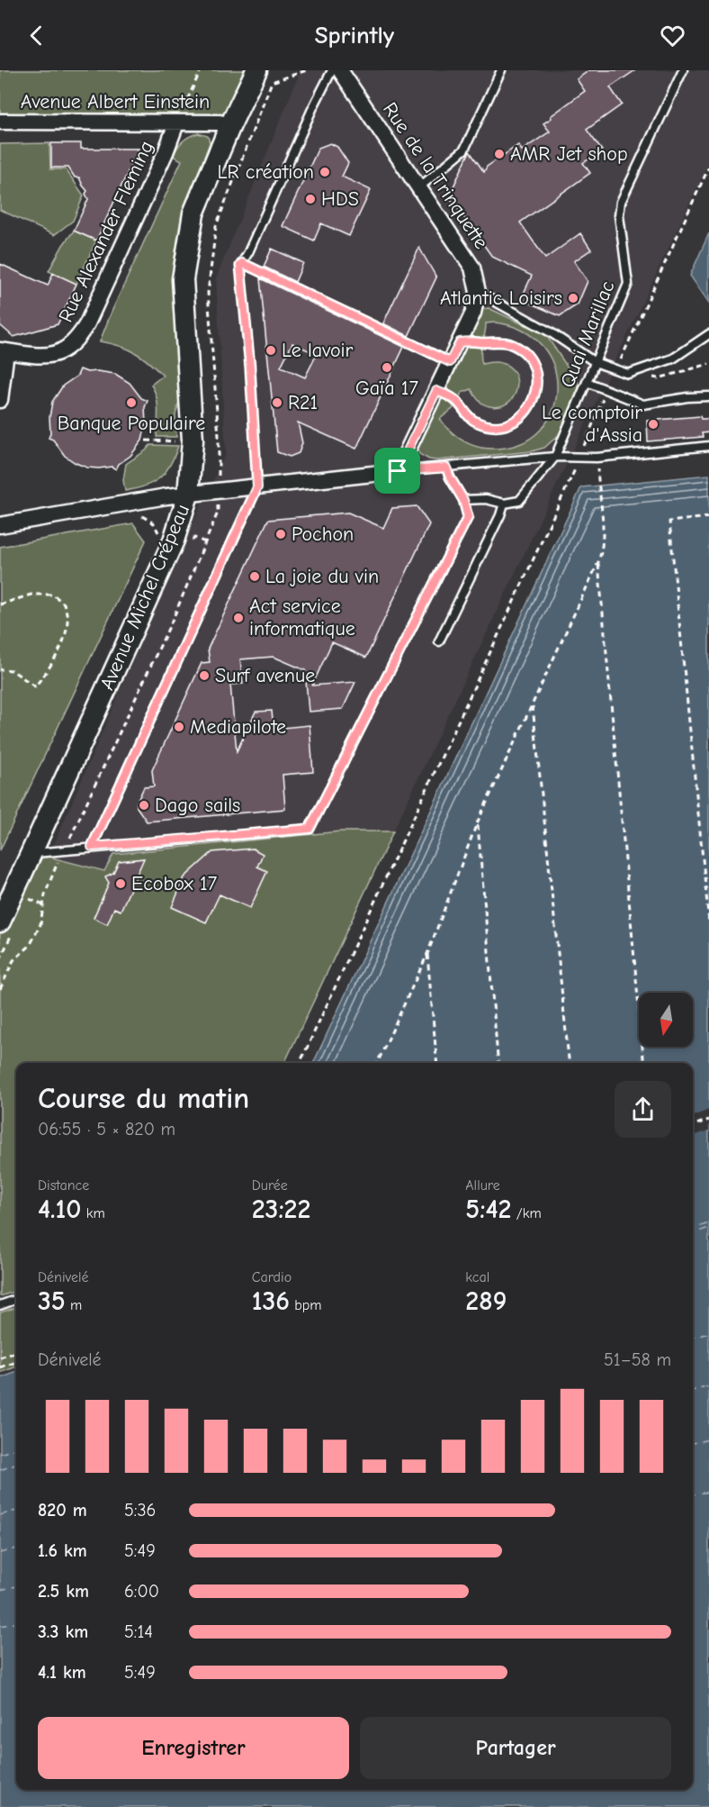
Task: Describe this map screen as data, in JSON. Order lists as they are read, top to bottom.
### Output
{
  "streets": {
    "street": [
      "Avenue Albert Einstein",
      "Rue de la Trinquette",
      "Rue Alexander Fleming",
      "Avenue Michel Crépeau"
    ],
    "lane": ["Quai Marillac"]
  },
  "crossings": [
    ["Avenue Albert Einstein", "Rue Alexander Fleming"],
    ["Avenue Albert Einstein", "Avenue Michel Crépeau"]
  ],
  "places": [
    "AMR Jet shop",
    "LR création",
    "HDS",
    "Atlantic Loisirs",
    "Le lavoir",
    "Gaïa 17",
    "Banque Populaire",
    "R21",
    "Le comptoir d'Assia",
    "Pochon",
    "La joie du vin",
    "Act service informatique",
    "Surf avenue",
    "Mediapilote",
    "Dago sails",
    "Ecobox 17"
  ],
  "north": "bottom",
  "page": {
    "header": "Sprintly",
    "heading": ["Course du matin", "06:55 · 5 × 820 m"],
    "stats": [
      ["Distance", "4.10 km"],
      ["Durée", "23:22"],
      ["Allure", "5:42 /km"],
      ["Dénivelé", "35 m"],
      ["Cardio", "136 bpm"],
      ["kcal", "289"]
    ],
    "chart": ["Dénivelé", "51–58 m"],
    "list": [
      {
        "name": "820 m",
        "note": "5:36"
      },
      {
        "name": "1.6 km",
        "note": "5:49"
      },
      {
        "name": "2.5 km",
        "note": "6:00"
      },
      {
        "name": "3.3 km",
        "note": "5:14"
      },
      {
        "name": "4.1 km",
        "note": "5:49"
      }
    ],
    "buttons": ["Enregistrer", "Partager"]
  }
}
